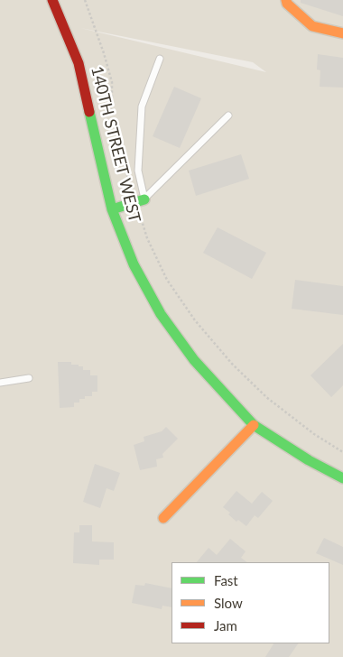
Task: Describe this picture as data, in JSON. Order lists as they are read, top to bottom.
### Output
{
  "streets": {
    "street": ["140TH STREET WEST"]
  },
  "legend": ["Fast", "Slow", "Jam"]
}
